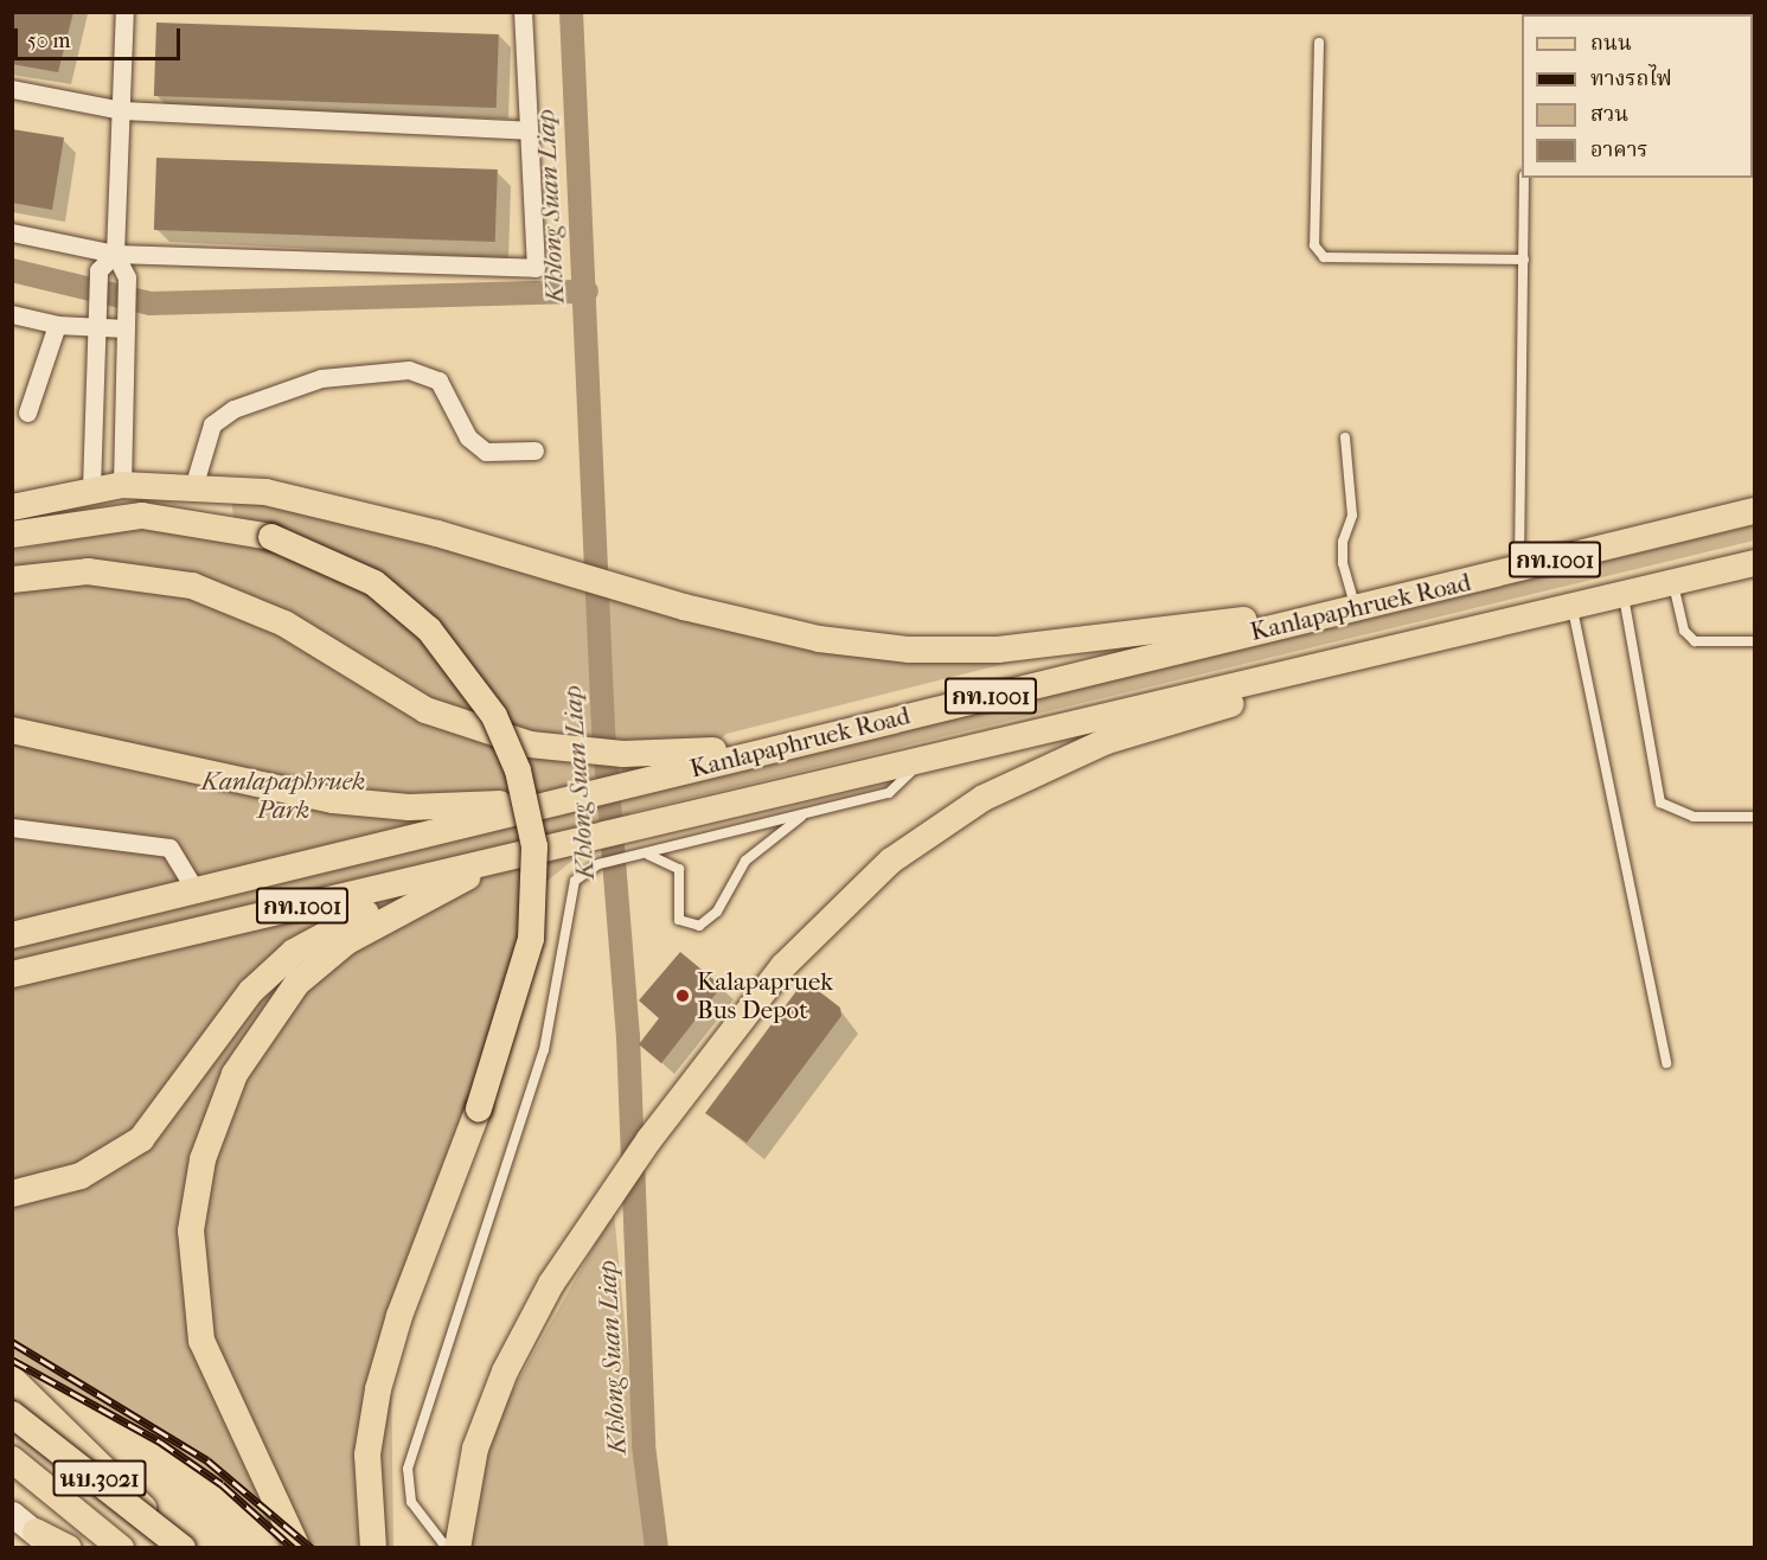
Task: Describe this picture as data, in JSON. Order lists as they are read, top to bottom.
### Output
{
  "streets": {
    "main road": ["กท.1001", "Kanlapaphruek Road", "นบ.3021"]
  },
  "water": ["Khlong Suan Liap"],
  "parks": ["Kanlapaphruek Park"],
  "places": ["Kalapapruek Bus Depot"],
  "legend": [
    "ถนน",
    "ทางรถไฟ",
    "สวน",
    "อาคาร"
  ],
  "scale_bar": "50 m"
}
